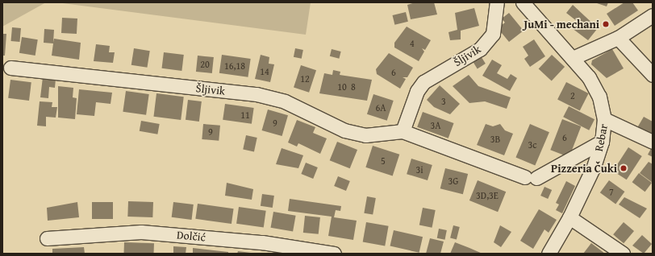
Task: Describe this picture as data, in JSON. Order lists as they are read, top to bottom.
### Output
{
  "streets": {
    "street": ["Šljivik", "Rebar", "Dolčić"]
  },
  "crossings": [
    ["Šljivik", "Rebar"]
  ],
  "places": ["JuMi - mechani", "Pizzeria Čuki"],
  "house_numbers": [
    "4",
    "20",
    "16,18",
    "14",
    "6",
    "12",
    "10",
    "8",
    "2",
    "3",
    "6A",
    "11",
    "9",
    "3A",
    "9",
    "6",
    "3B",
    "3c",
    "5",
    "3i",
    "3G",
    "7",
    "3D,3E"
  ]
}
